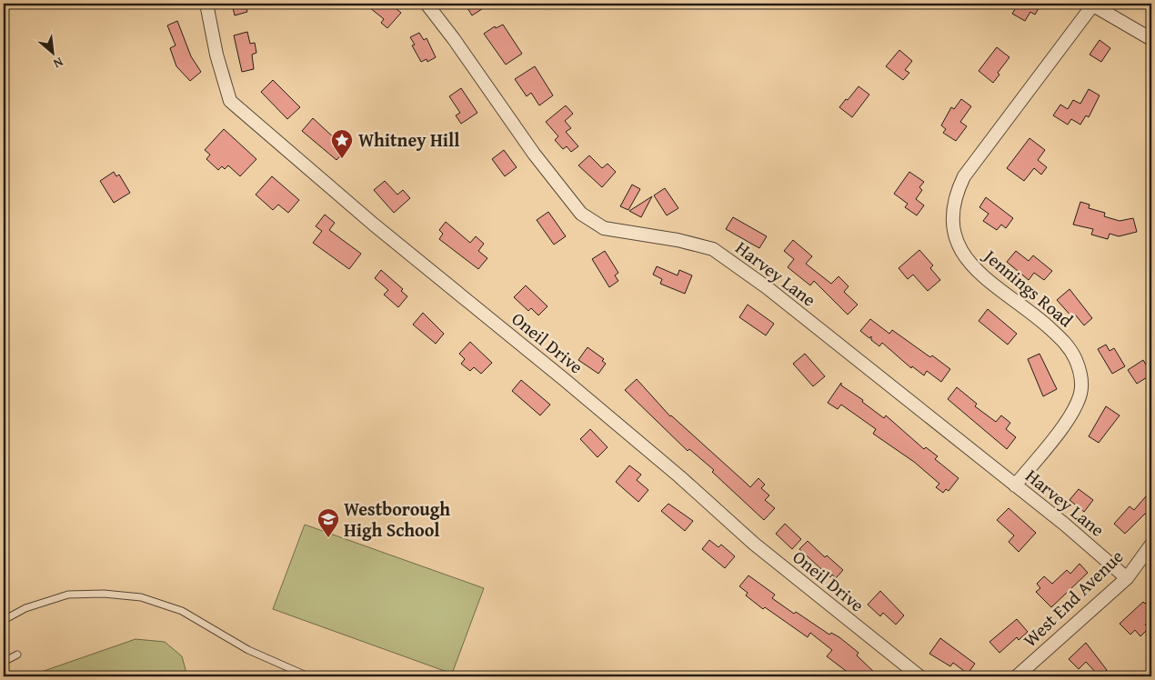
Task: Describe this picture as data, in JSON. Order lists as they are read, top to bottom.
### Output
{
  "streets": {
    "street": [
      "Harvey Lane",
      "Jennings Road",
      "Oneil Drive",
      "West End Avenue"
    ]
  },
  "crossings": [
    ["Harvey Lane", "Jennings Road"],
    ["Harvey Lane", "West End Avenue"]
  ],
  "places": {
    "place": ["Whitney Hill"],
    "school or university": ["Westborough High School"]
  },
  "north": "bottom right"
}
